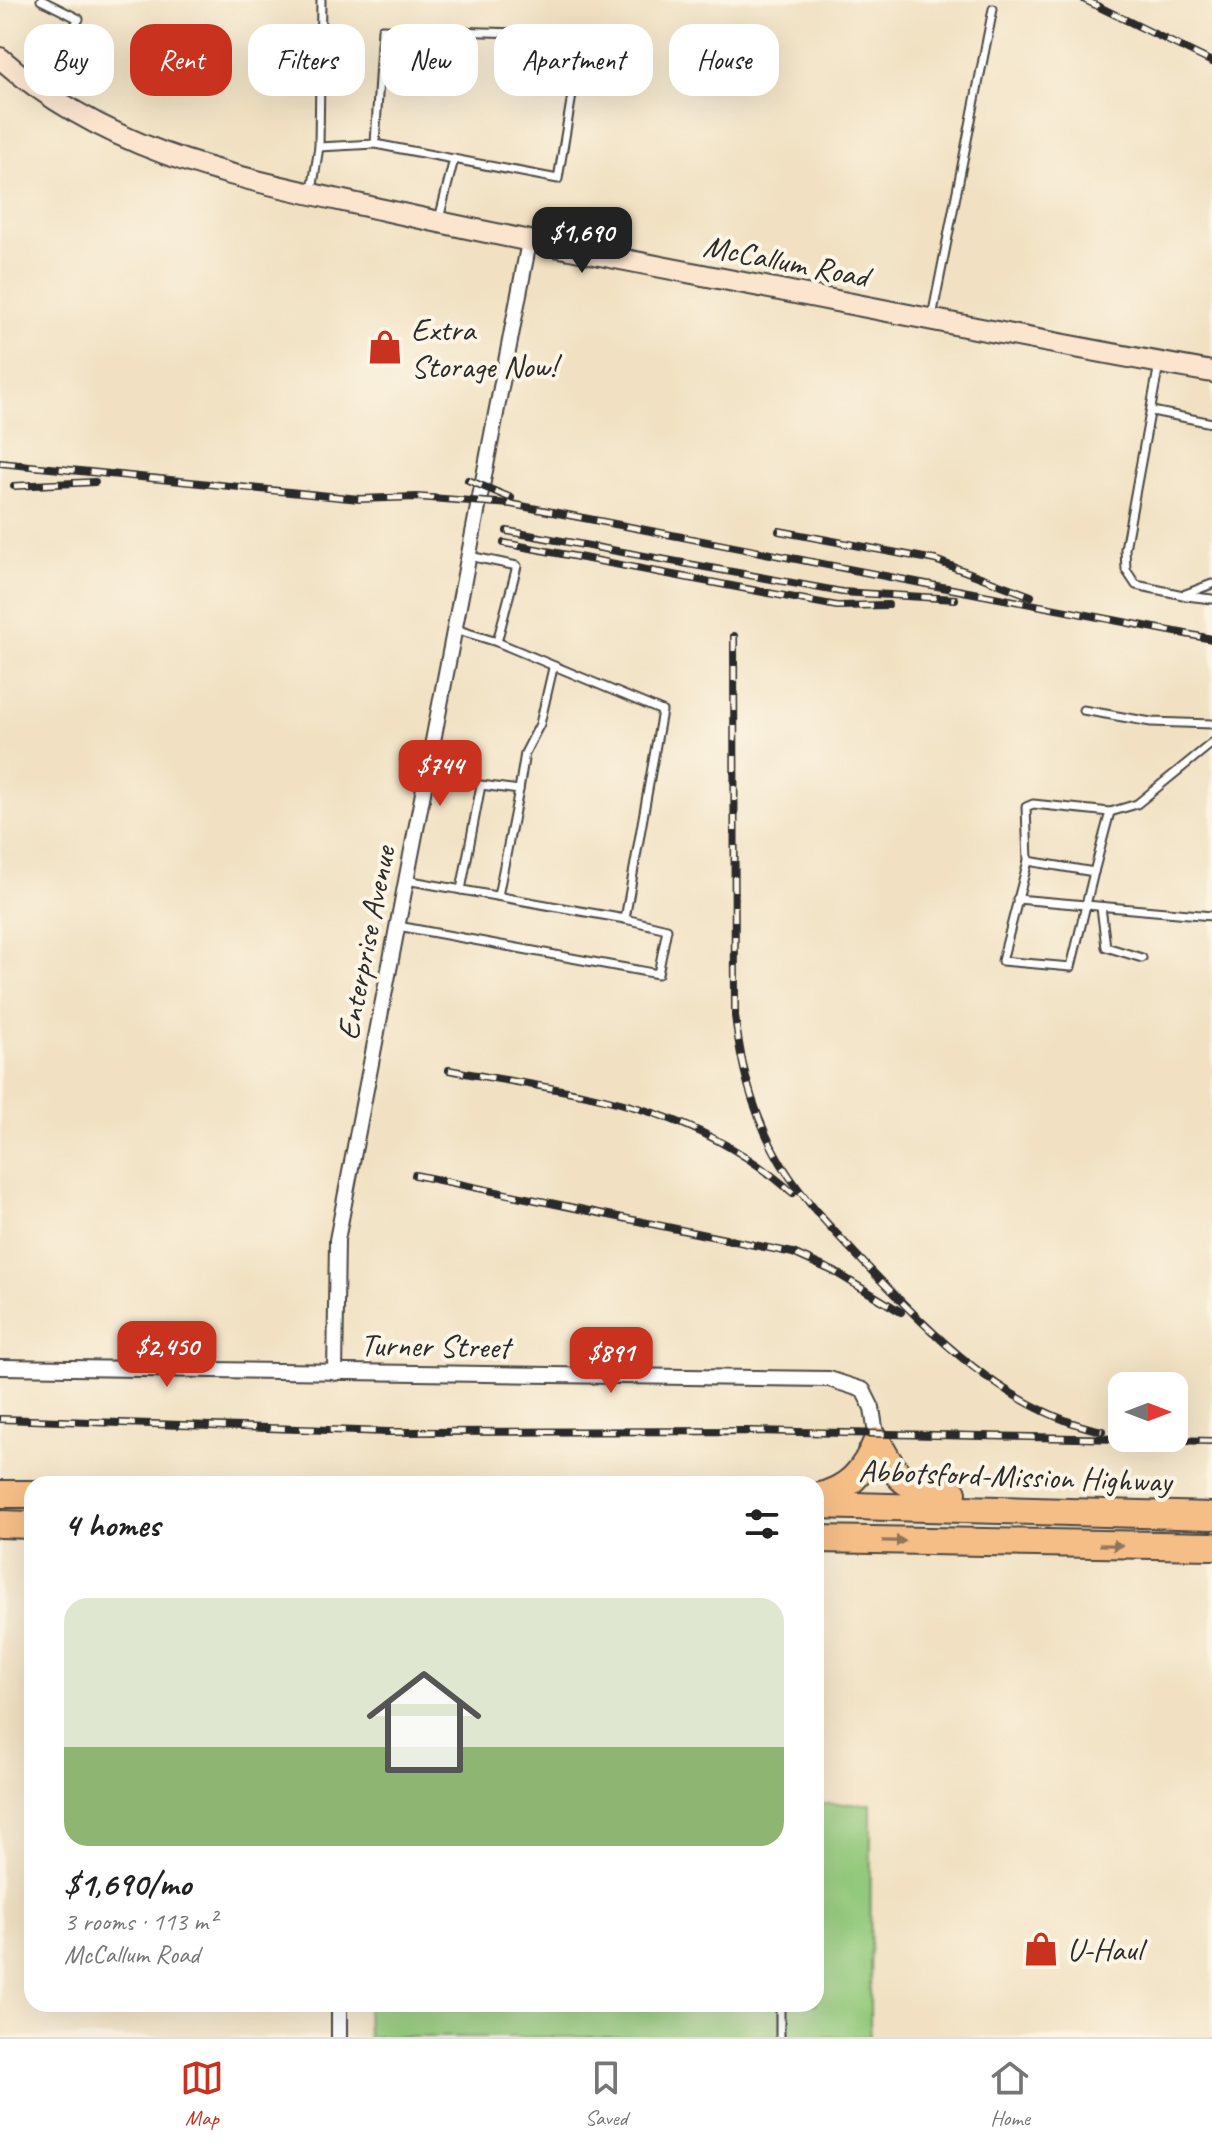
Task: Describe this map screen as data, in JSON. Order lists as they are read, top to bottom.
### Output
{
  "streets": {
    "highway": ["Abbotsford-Mission Highway"],
    "main road": ["McCallum Road"],
    "street": ["Enterprise Avenue", "Turner Street"]
  },
  "crossings": [
    ["McCallum Road", "Enterprise Avenue"],
    ["Enterprise Avenue", "Turner Street"]
  ],
  "places": {
    "shop": ["Extra Storage Now!", "U-Haul"]
  },
  "north": "right",
  "page": {
    "chip": [
      "Buy",
      "Rent",
      "Filters",
      "New",
      "Apartment",
      "House"
    ],
    "price": [
      "$1,690",
      "$744",
      "$2,450",
      "$891"
    ],
    "heading": "4 homes",
    "list": [
      {
        "name": "$1,690/mo",
        "note": "3 rooms · 113 m² · McCallum Road"
      }
    ],
    "tabs": ["Map", "Saved", "Home"]
  }
}
